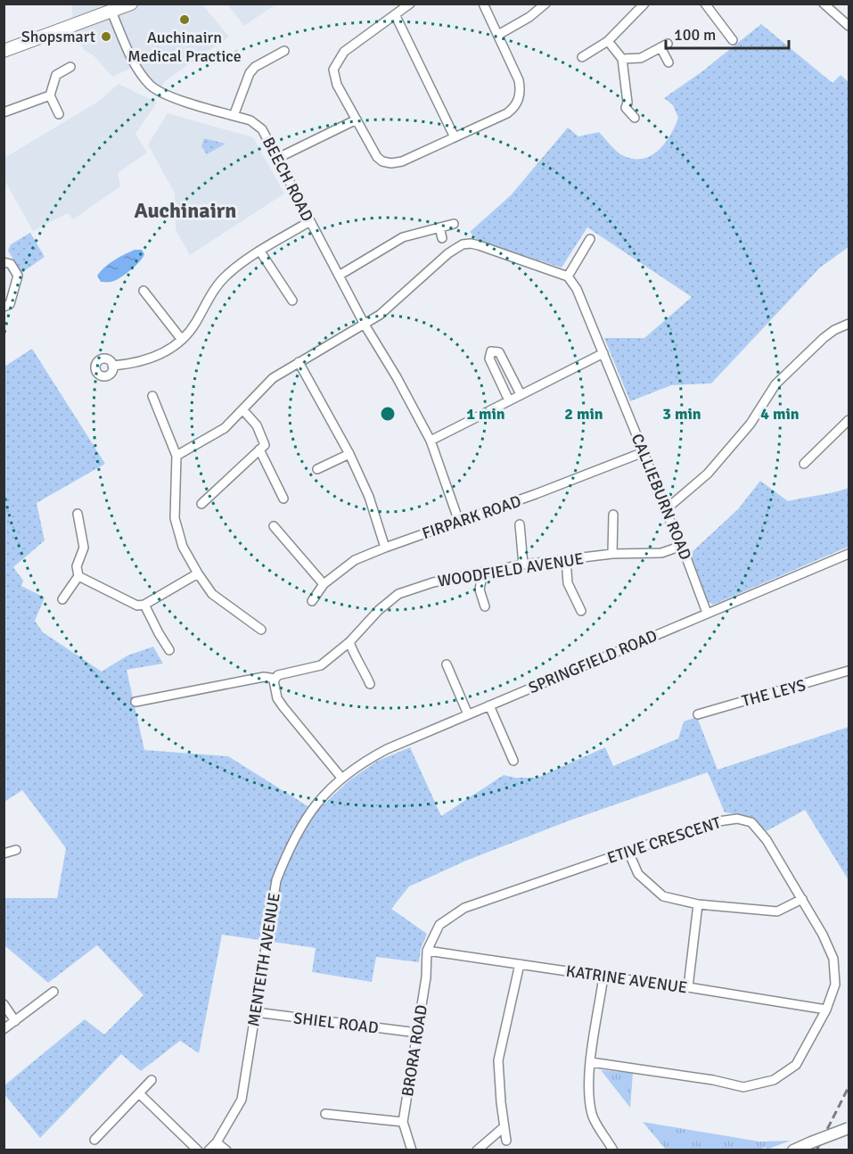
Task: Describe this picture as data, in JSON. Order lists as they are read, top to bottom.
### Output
{
  "streets": {
    "street": [
      "BEECH ROAD",
      "CALLIEBURN ROAD",
      "FIRPARK ROAD",
      "WOODFIELD AVENUE",
      "SPRINGFIELD ROAD",
      "THE LEYS",
      "ETIVE CRESCENT",
      "MENTEITH AVENUE",
      "KATRINE AVENUE",
      "SHIEL ROAD",
      "BRORA ROAD"
    ]
  },
  "crossings": [
    ["BEECH ROAD", "FIRPARK ROAD"],
    ["CALLIEBURN ROAD", "FIRPARK ROAD"],
    ["CALLIEBURN ROAD", "WOODFIELD AVENUE"],
    ["CALLIEBURN ROAD", "SPRINGFIELD ROAD"],
    ["SPRINGFIELD ROAD", "MENTEITH AVENUE"],
    ["ETIVE CRESCENT", "KATRINE AVENUE"],
    ["ETIVE CRESCENT", "BRORA ROAD"],
    ["MENTEITH AVENUE", "SHIEL ROAD"],
    ["KATRINE AVENUE", "BRORA ROAD"],
    ["SHIEL ROAD", "BRORA ROAD"]
  ],
  "districts": ["Auchinairn"],
  "places": ["Auchinairn Medical Practice", "Shopsmart"],
  "scale_bar": "100 m",
  "rings": [
    "1 min",
    "2 min",
    "3 min",
    "4 min"
  ]
}
